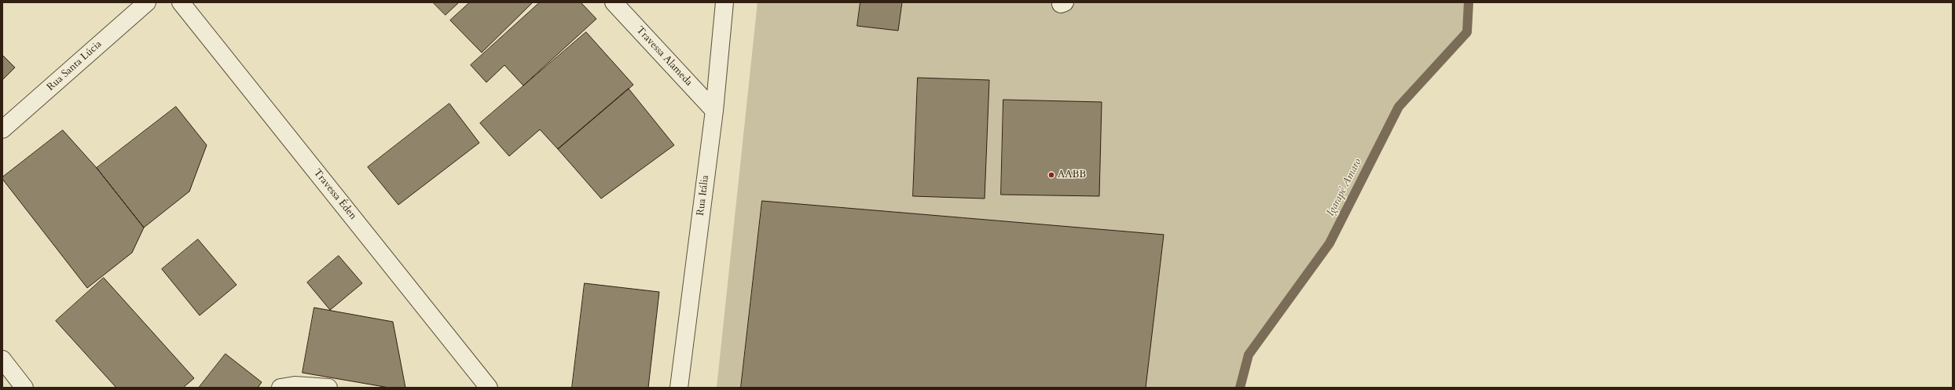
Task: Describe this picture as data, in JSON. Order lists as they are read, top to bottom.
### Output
{
  "streets": {
    "street": [
      "Travessa Alameda",
      "Rua Santa Lúcia",
      "Travessa Éden",
      "Rua Itália"
    ]
  },
  "crossings": [
    ["Travessa Alameda", "Rua Itália"]
  ],
  "water": ["Igarapé Amaro"],
  "places": ["AABB"]
}
